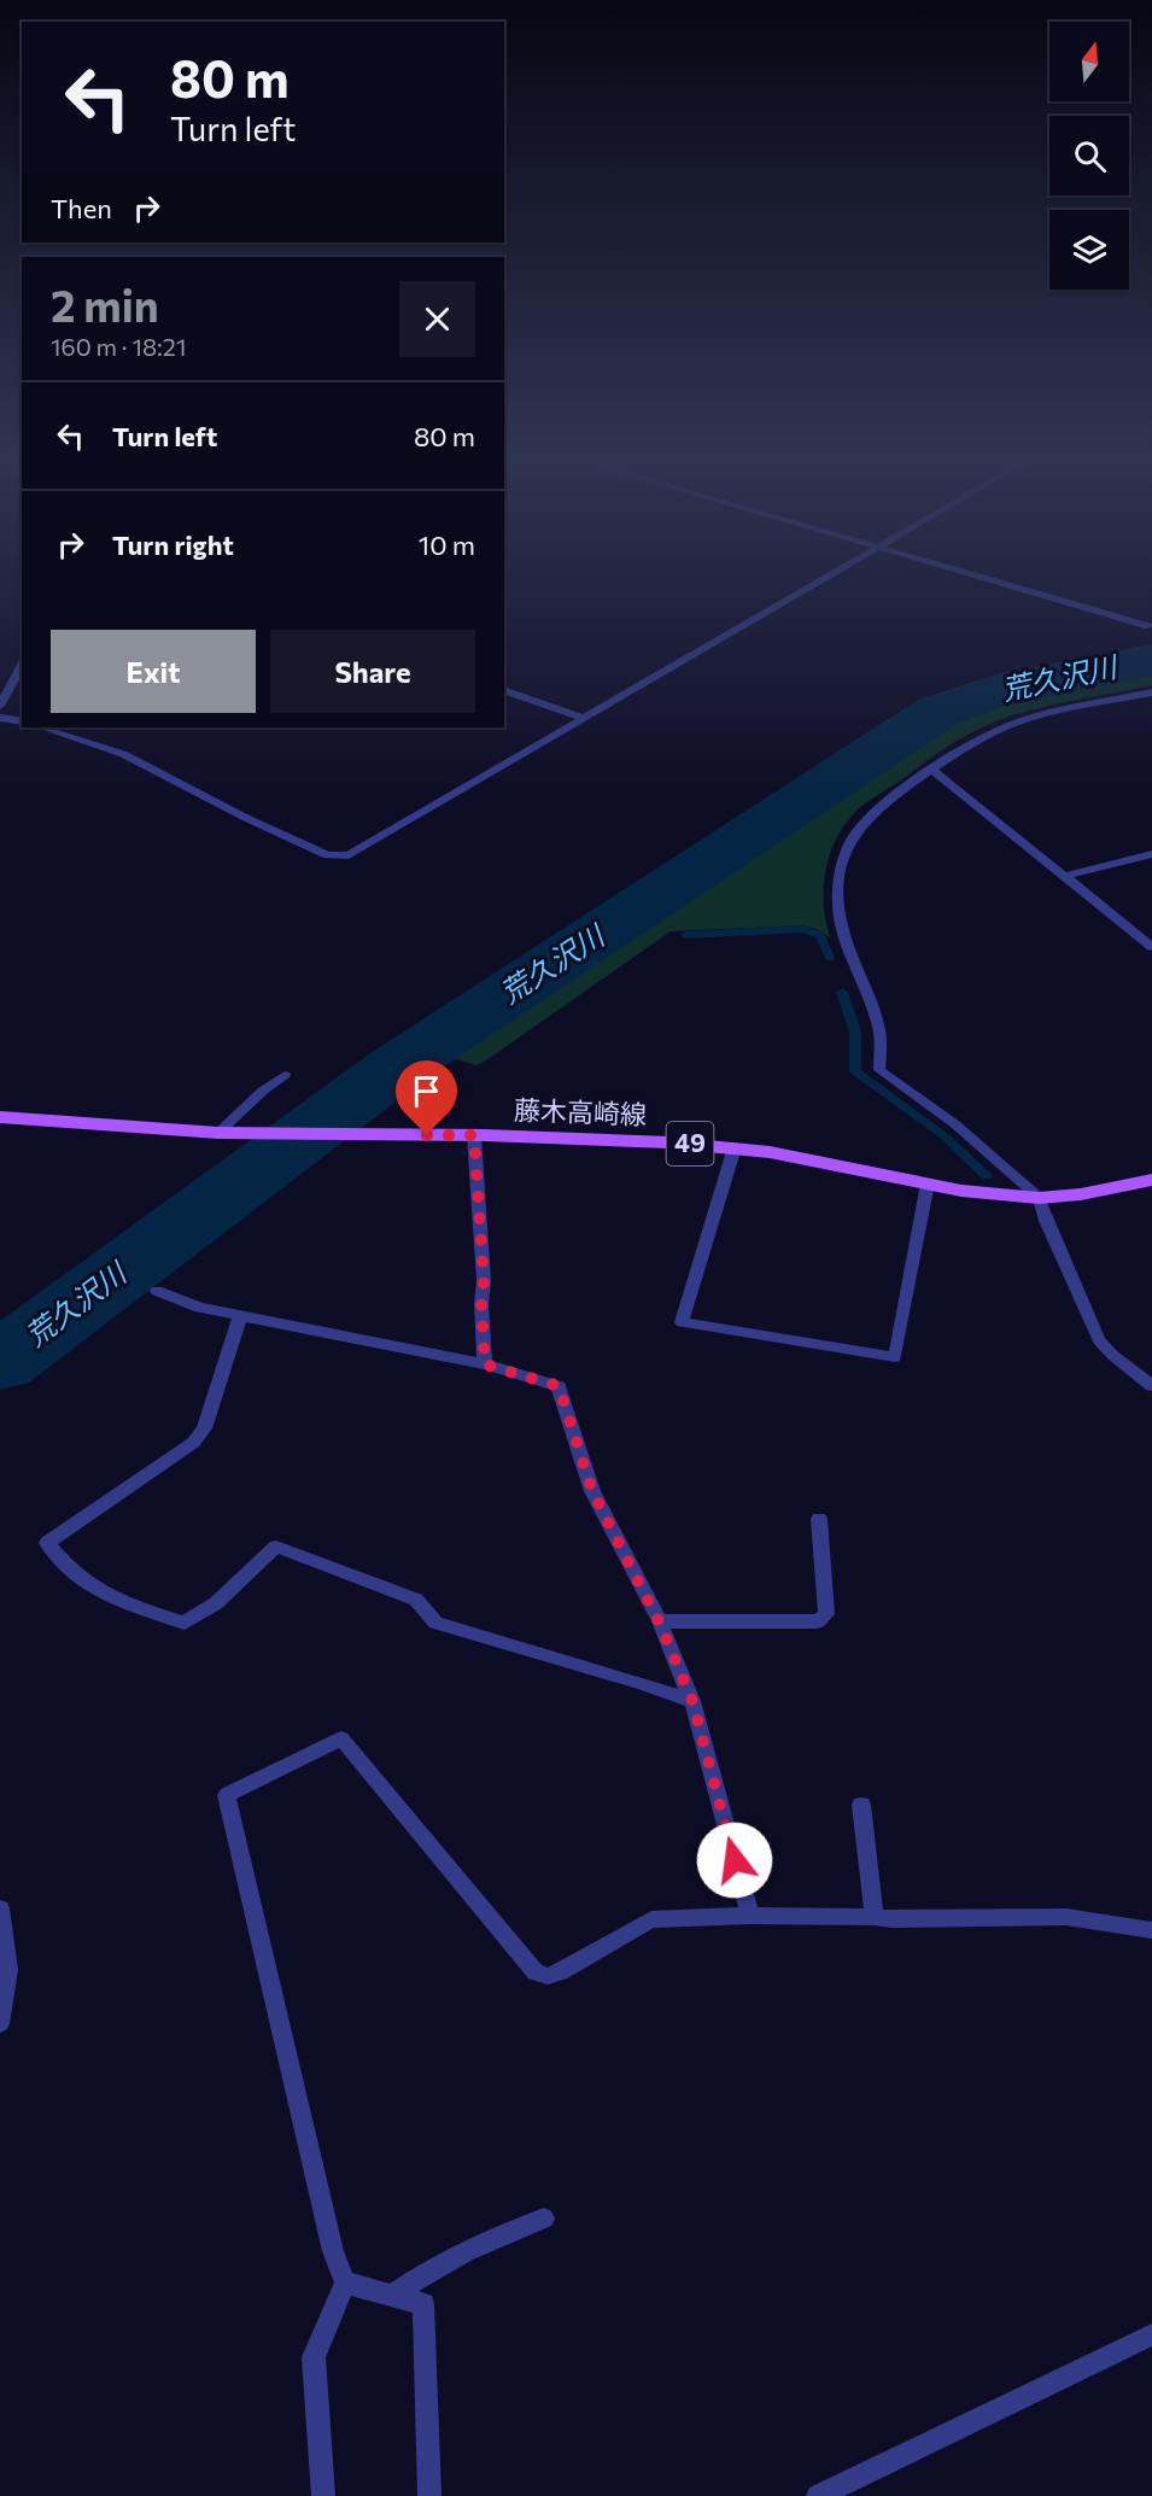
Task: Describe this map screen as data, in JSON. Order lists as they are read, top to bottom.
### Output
{
  "streets": {
    "main road": ["藤木高崎線", "49"]
  },
  "water": ["荒久沢川"],
  "north": "top",
  "page": {
    "turn": ["80 m", "Turn left"],
    "then": "Then",
    "heading": ["2 min", "160 m · 18:21"],
    "list": [
      {
        "name": "Turn left",
        "value": "80 m"
      },
      {
        "name": "Turn right",
        "value": "10 m"
      }
    ],
    "buttons": ["Exit", "Share"]
  }
}
